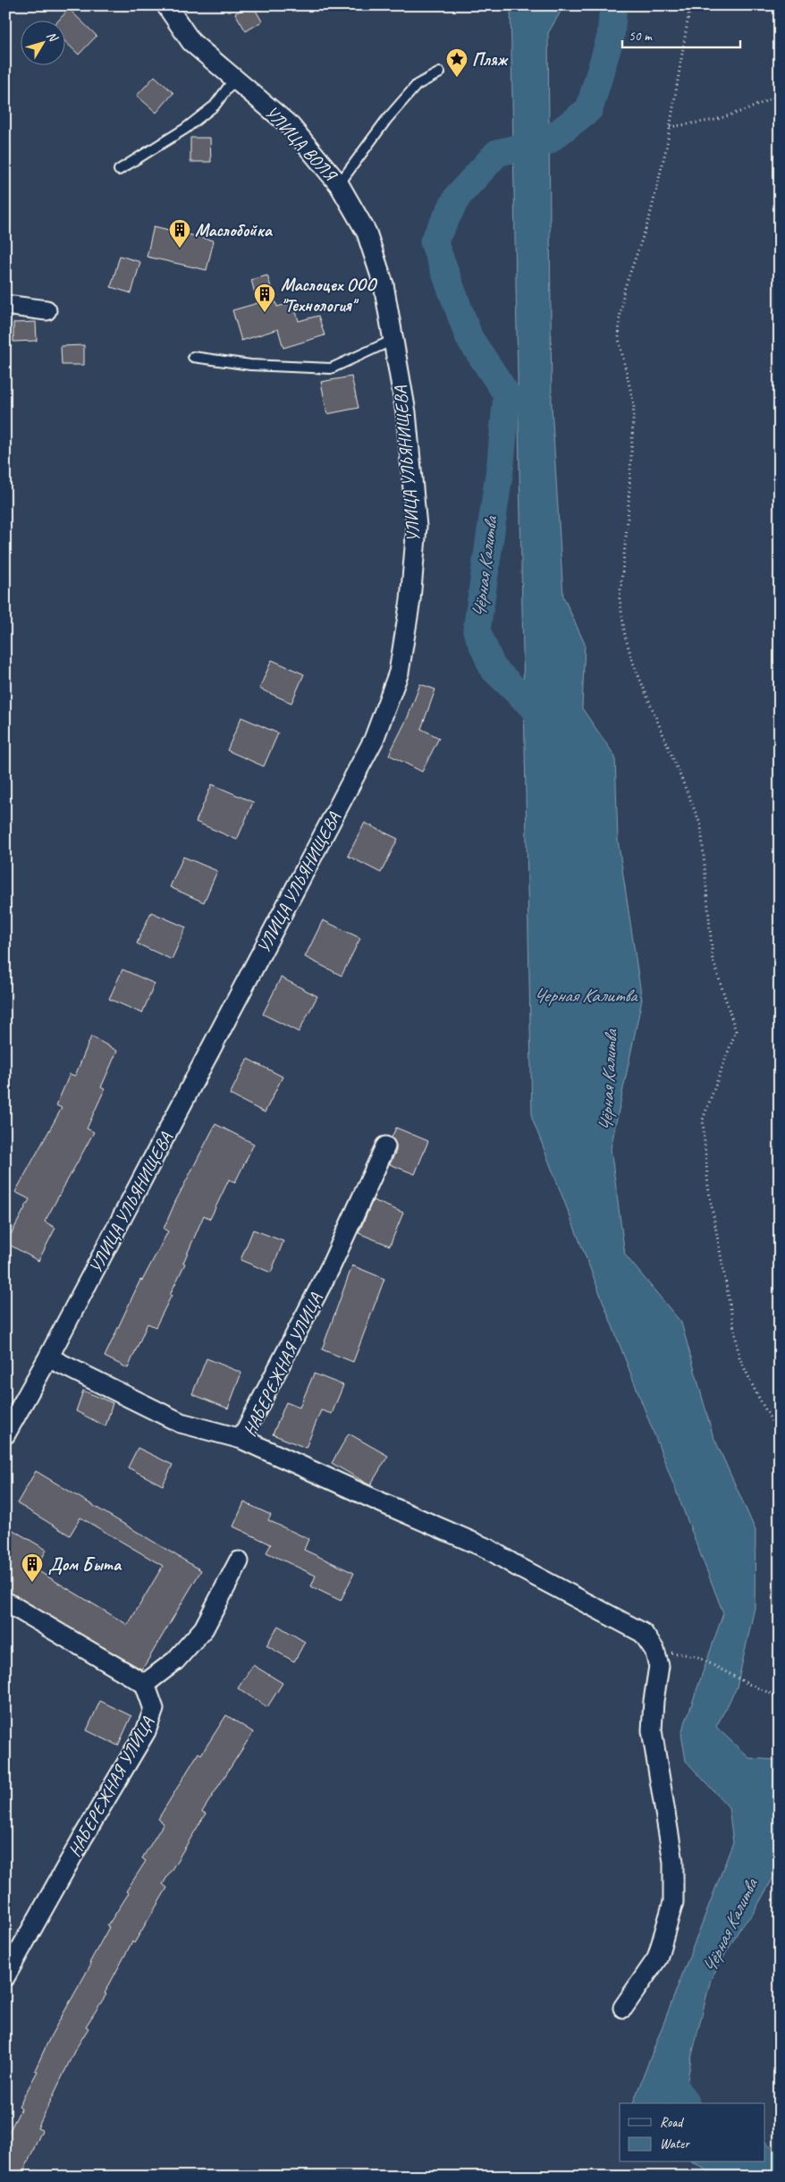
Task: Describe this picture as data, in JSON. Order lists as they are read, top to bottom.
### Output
{
  "streets": {
    "street": ["УЛИЦА ВОЛЯ", "УЛИЦА УЛЬЯНИЩЕВА", "НАБЕРЕЖНАЯ УЛИЦА"]
  },
  "crossings": [
    ["УЛИЦА ВОЛЯ", "УЛИЦА УЛЬЯНИЩЕВА"]
  ],
  "water": ["Чёрная Калитва", "Черная Калитва"],
  "places": {
    "place": ["Пляж"],
    "building": ["Маслобойка", "Маслоцех ООО \"Технология\"", "Дом Быта"]
  },
  "legend": ["Road", "Water"],
  "scale_bar": "50 m",
  "north": "top right"
}
